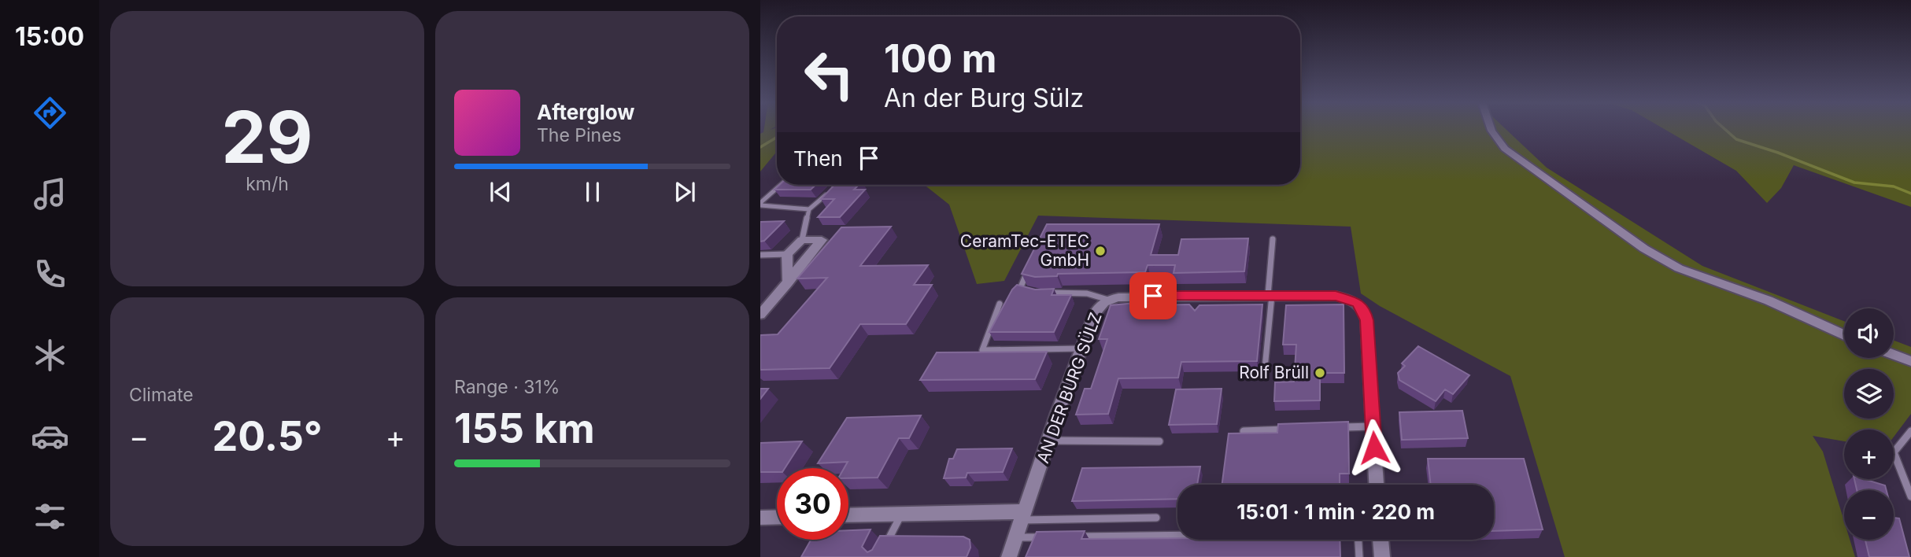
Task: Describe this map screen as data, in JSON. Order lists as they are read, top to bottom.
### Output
{
  "streets": {
    "street": ["AN DER BURG SÜLZ"]
  },
  "places": ["CeramTec-ETEC GmbH", "Rolf Brüll"],
  "page": {
    "tabs": "15:00",
    "tile": [
      ["29", "km/h"],
      "Climate",
      ["Range · 31%", "155 km"]
    ],
    "turn": ["100 m", "An der Burg Sülz"],
    "song": ["Afterglow", "The Pines"],
    "then": "Then",
    "map_buttons": ["+", "−"],
    "heat": ["−", "20.5°", "+"],
    "limit": "30",
    "trip": "15:01 · 1 min · 220 m"
  }
}
